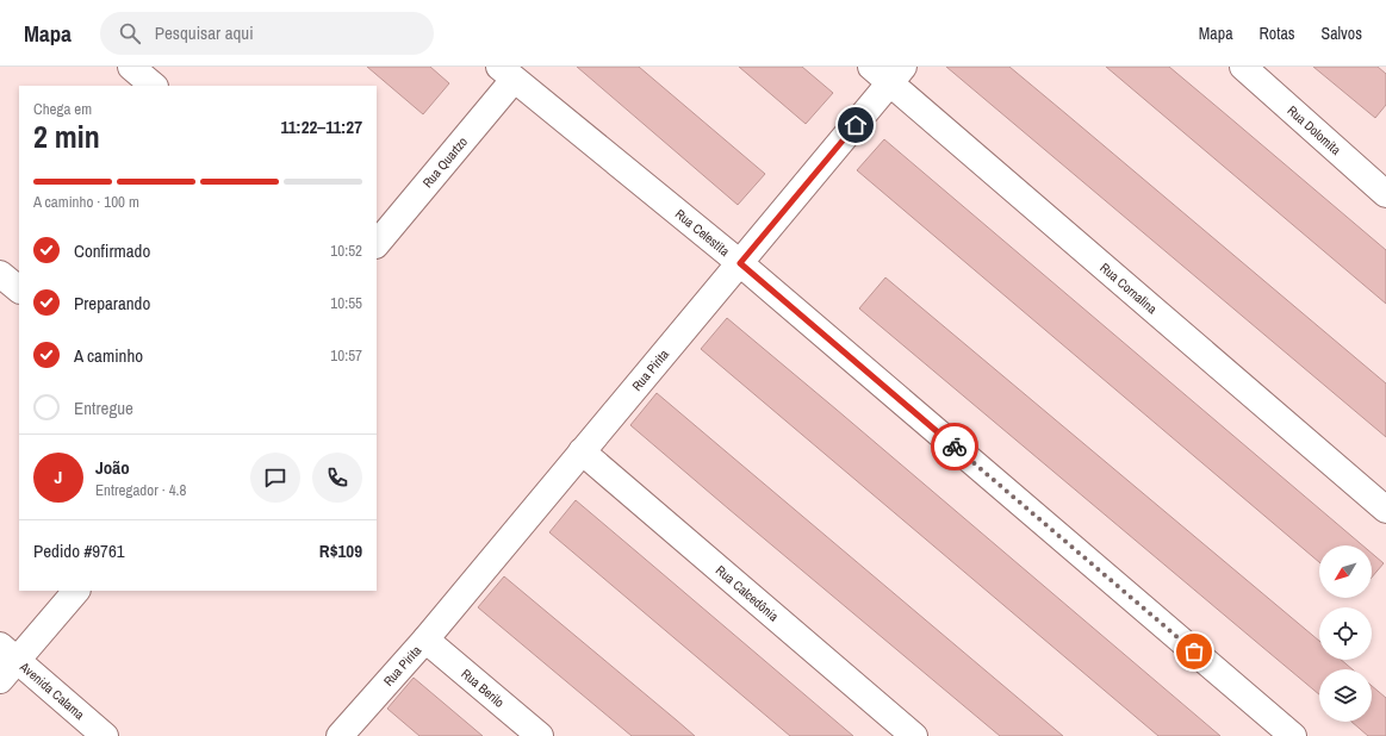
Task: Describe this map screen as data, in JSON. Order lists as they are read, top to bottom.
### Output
{
  "streets": {
    "street": [
      "Rua Dolomita",
      "Rua Quartzo",
      "Rua Celestita",
      "Rua Cornalina",
      "Rua Pirita",
      "Rua Calcedônia",
      "Rua Berilo",
      "Avenida Calama"
    ]
  },
  "crossings": [
    ["Rua Quartzo", "Rua Celestita"],
    ["Rua Celestita", "Rua Pirita"],
    ["Rua Cornalina", "Rua Pirita"],
    ["Rua Pirita", "Rua Calcedônia"],
    ["Rua Pirita", "Rua Berilo"]
  ],
  "north": "bottom left",
  "page": {
    "header": "Mapa",
    "search": "Pesquisar aqui",
    "nav": ["Mapa", "Rotas", "Salvos"],
    "heading": ["2 min", "Chega em", "11:22–11:27"],
    "panel": [
      "João",
      "Entregador · 4.8",
      "Pedido #9761",
      "R$109"
    ],
    "bar": "A caminho · 100 m",
    "list": [
      ["Confirmado", "10:52"],
      ["Preparando", "10:55"],
      ["A caminho", "10:57"],
      "Entregue"
    ],
    "round": "J"
  }
}
